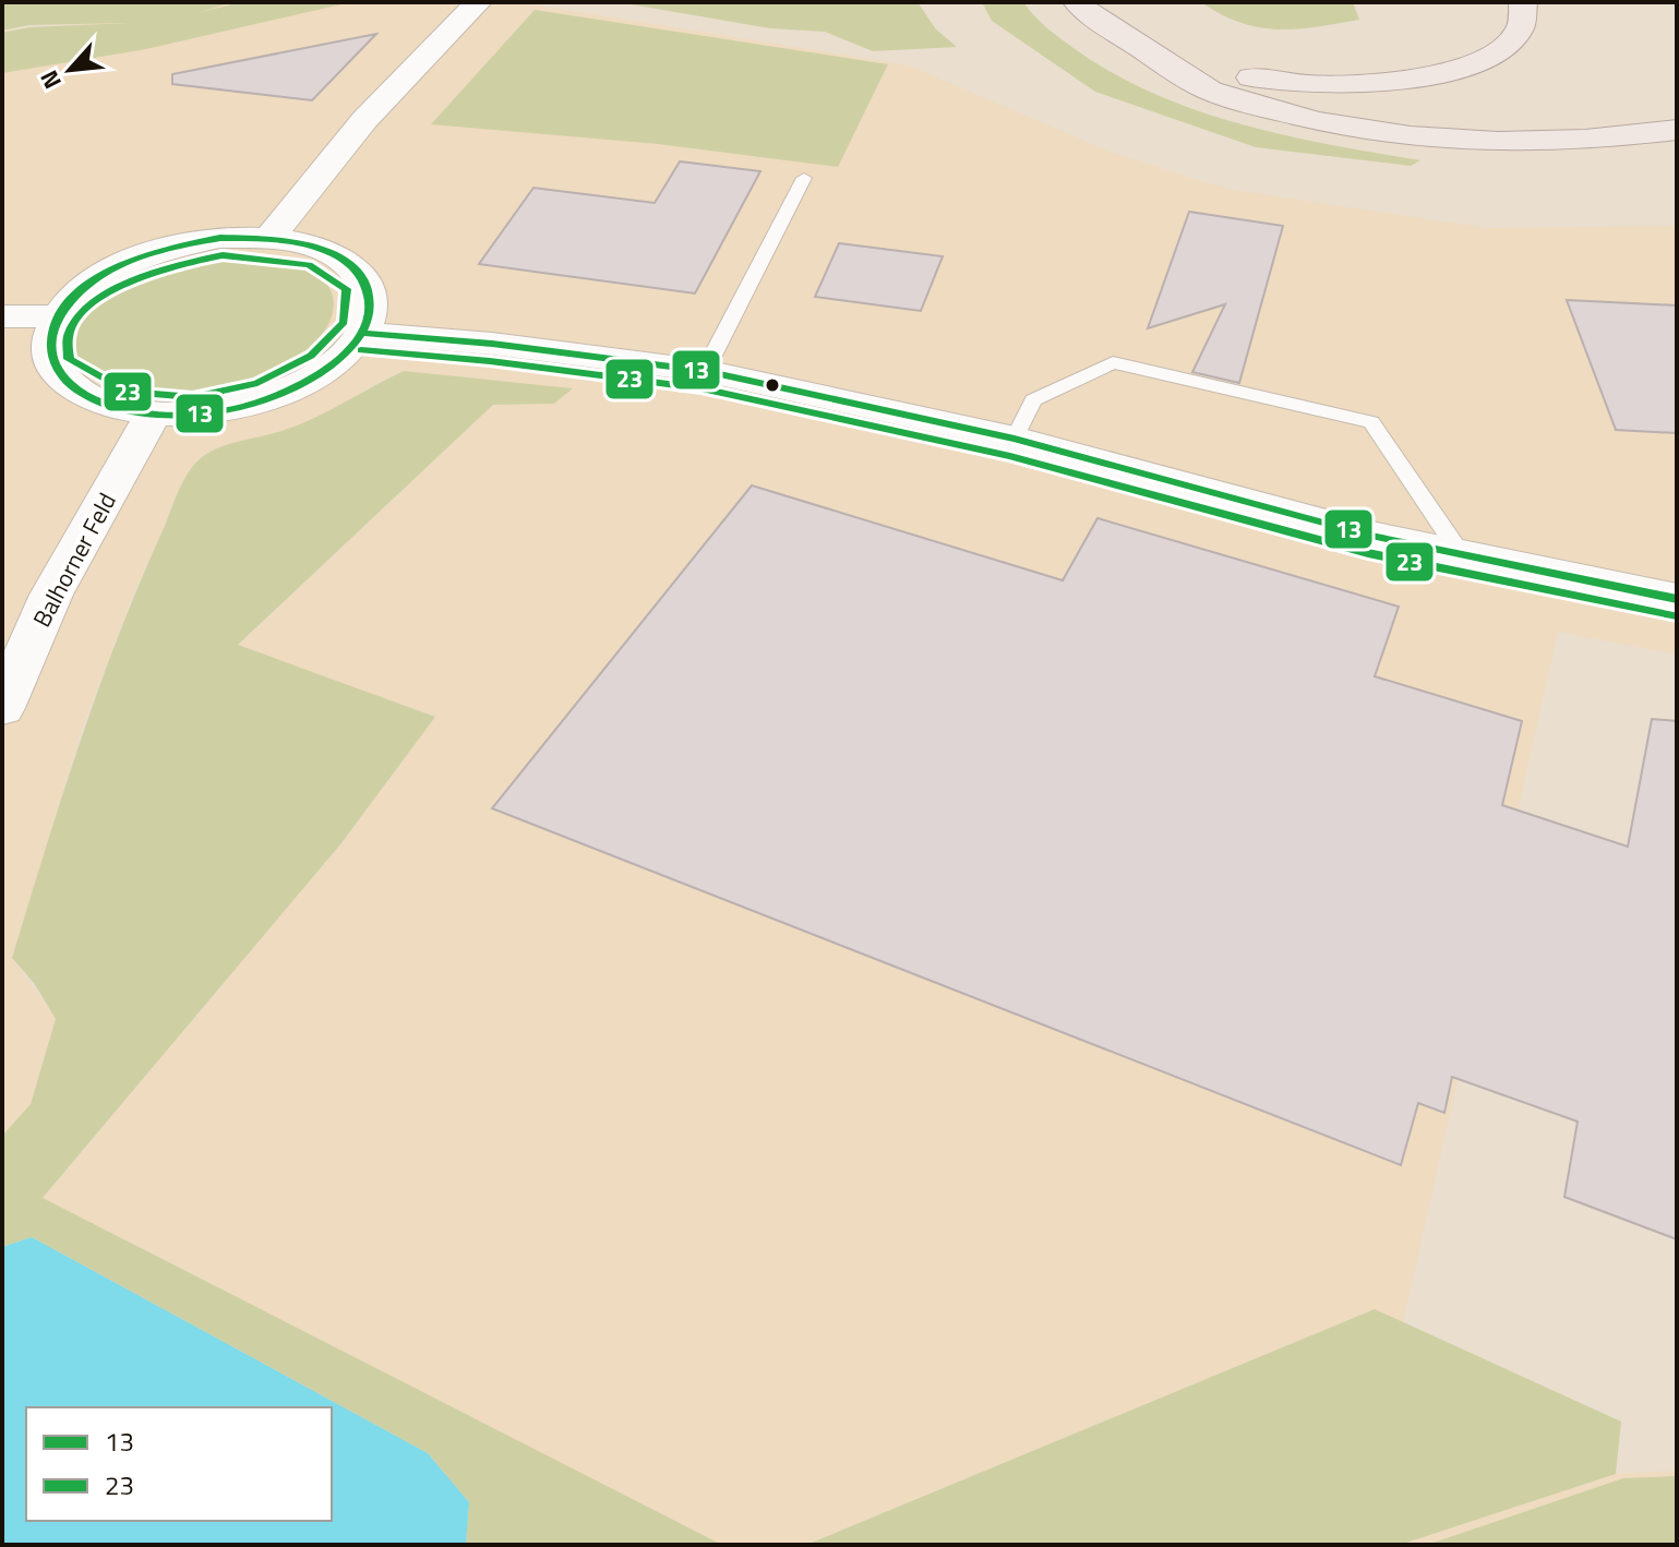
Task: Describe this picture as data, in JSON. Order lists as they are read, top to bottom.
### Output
{
  "streets": {
    "street": ["Balhorner Feld"]
  },
  "lines": ["transit line 13", "transit line 23"],
  "legend": ["13", "23"],
  "north": "bottom left"
}
